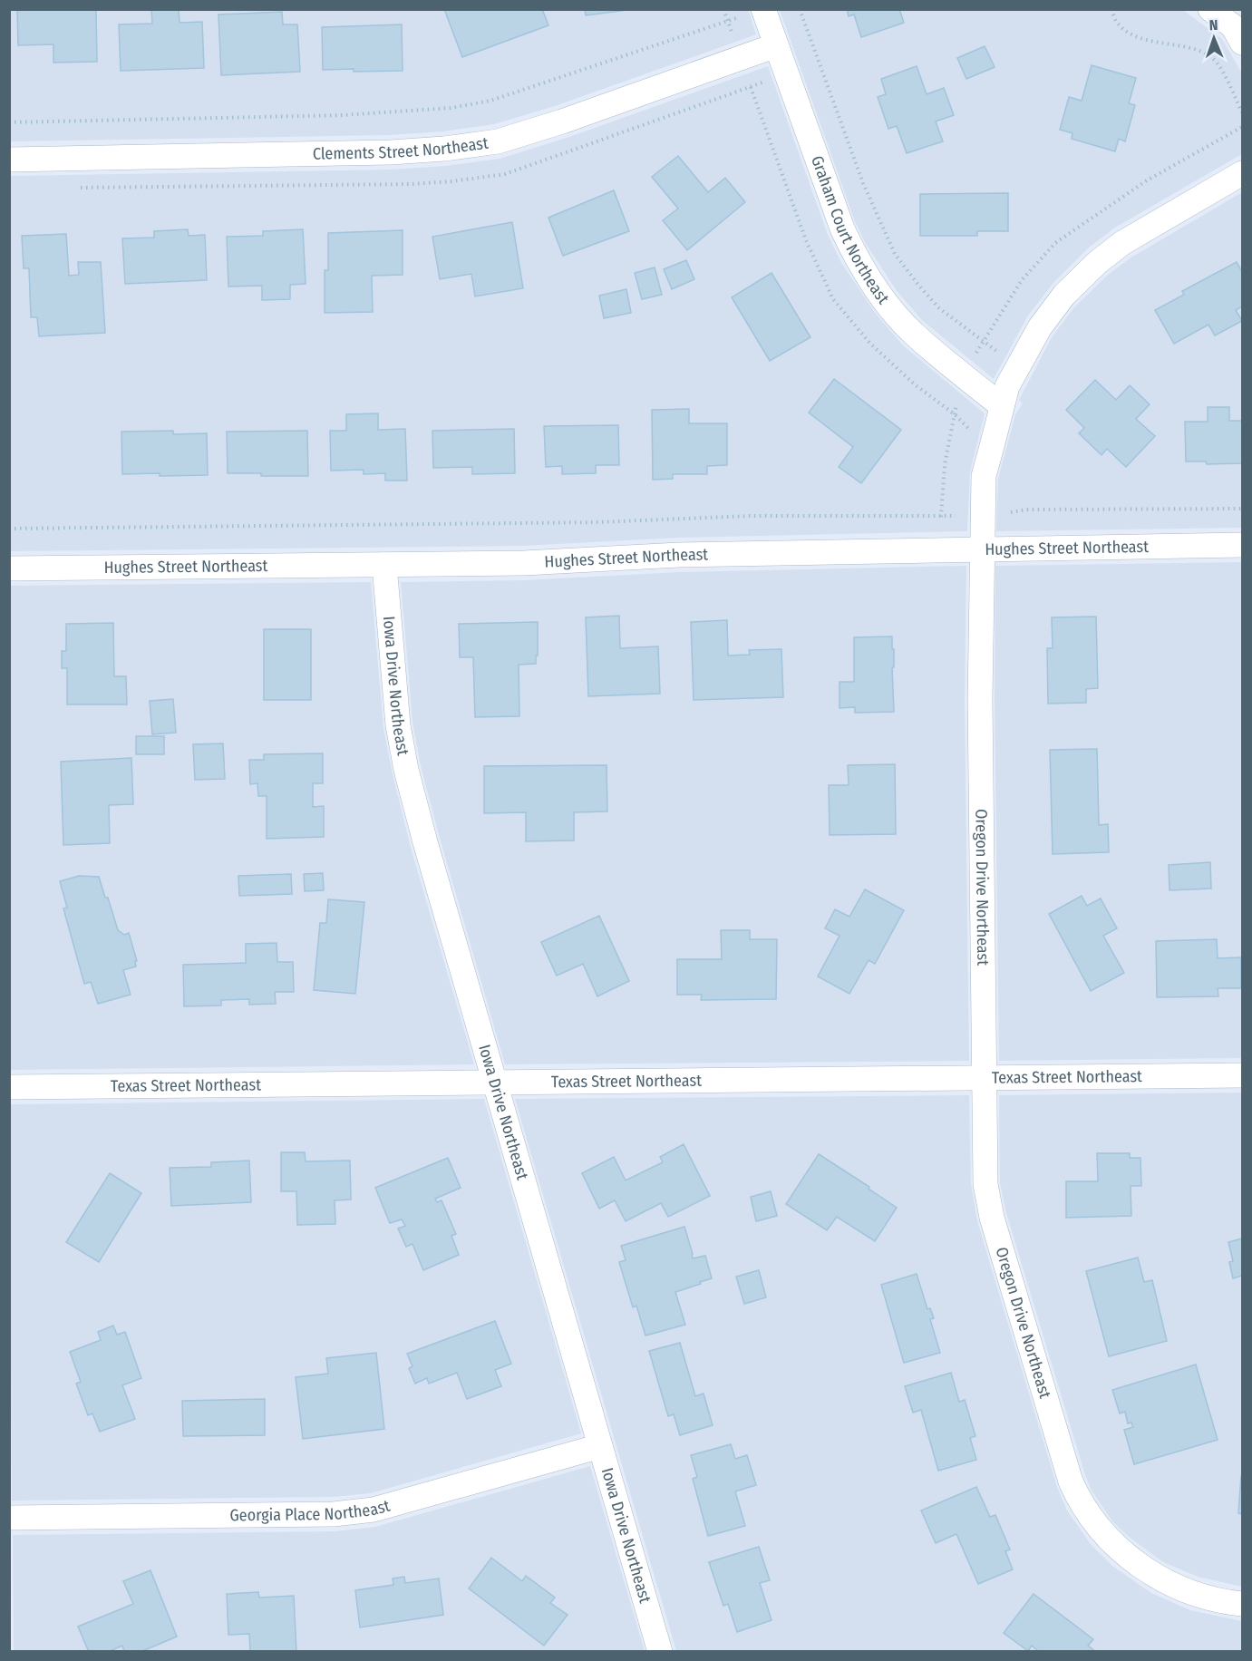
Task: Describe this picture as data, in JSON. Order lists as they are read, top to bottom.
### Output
{
  "streets": {
    "street": [
      "Clements Street Northeast",
      "Graham Court Northeast",
      "Hughes Street Northeast",
      "Iowa Drive Northeast",
      "Oregon Drive Northeast",
      "Texas Street Northeast",
      "Georgia Place Northeast"
    ]
  },
  "crossings": [
    ["Clements Street Northeast", "Graham Court Northeast"],
    ["Graham Court Northeast", "Oregon Drive Northeast"],
    ["Hughes Street Northeast", "Iowa Drive Northeast"],
    ["Hughes Street Northeast", "Oregon Drive Northeast"],
    ["Iowa Drive Northeast", "Texas Street Northeast"],
    ["Iowa Drive Northeast", "Georgia Place Northeast"],
    ["Oregon Drive Northeast", "Texas Street Northeast"]
  ],
  "north": "top"
}
